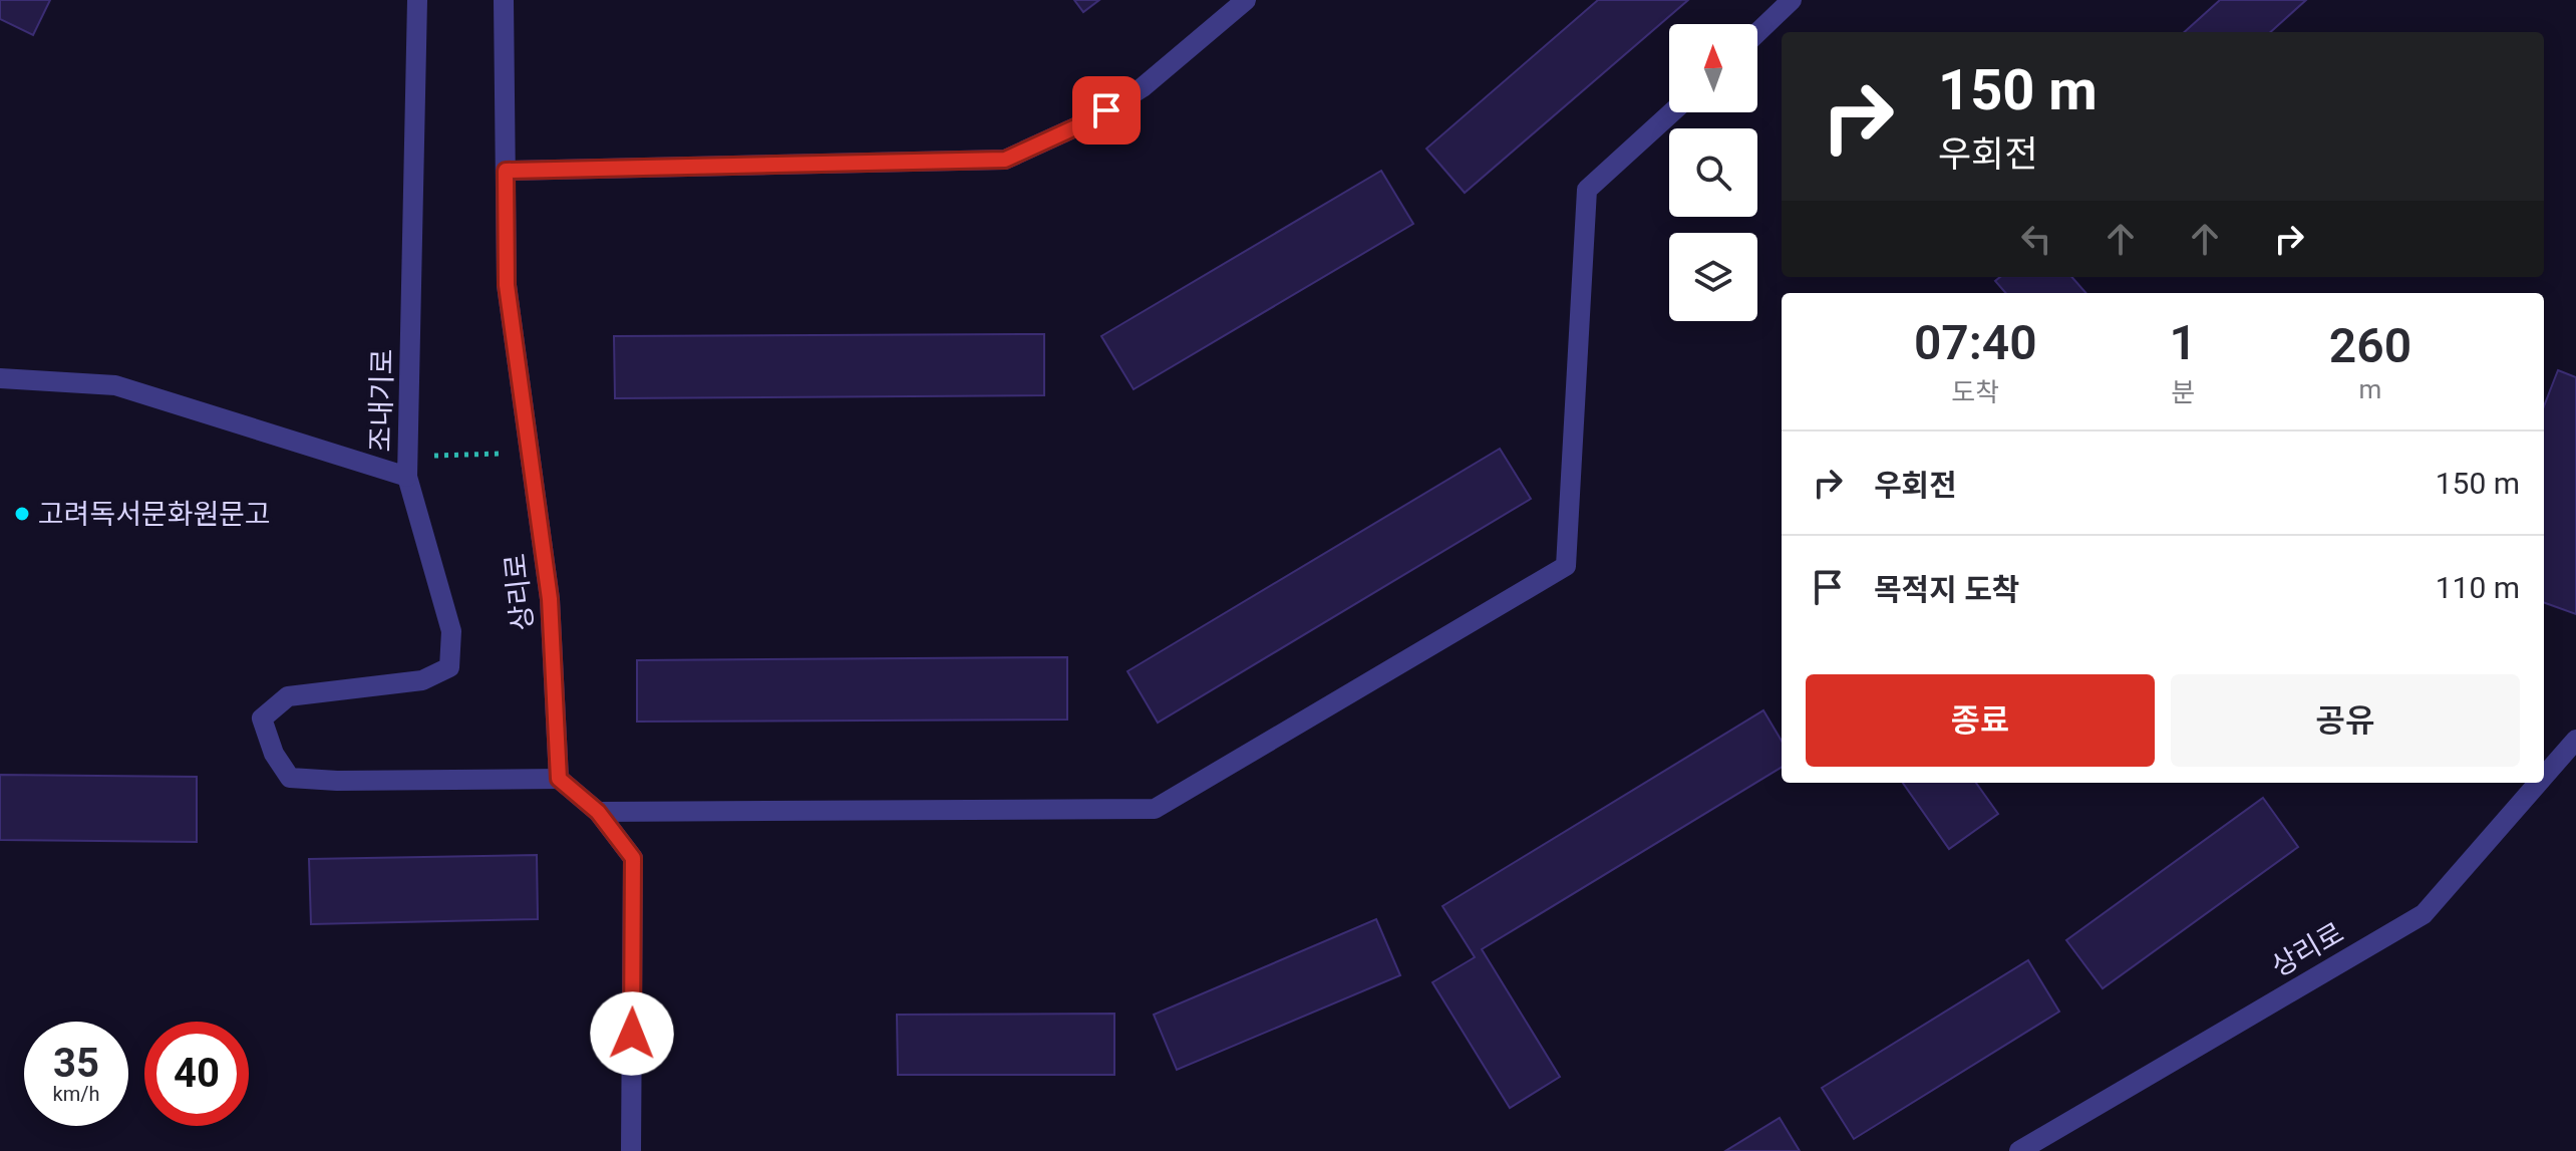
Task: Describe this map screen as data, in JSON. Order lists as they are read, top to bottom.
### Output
{
  "streets": {
    "street": ["조내기로", "상리로"]
  },
  "places": ["고려독서문화원문고"],
  "north": "top",
  "page": {
    "turn": ["150 m", "우회전"],
    "eta": [
      "07:40",
      "도착",
      "1",
      "분",
      "260",
      "m"
    ],
    "list": [
      {
        "name": "우회전",
        "value": "150 m"
      },
      {
        "name": "목적지 도착",
        "value": "110 m"
      }
    ],
    "buttons": ["종료", "공유"],
    "speed": "35 km/h",
    "limit": "40"
  }
}
